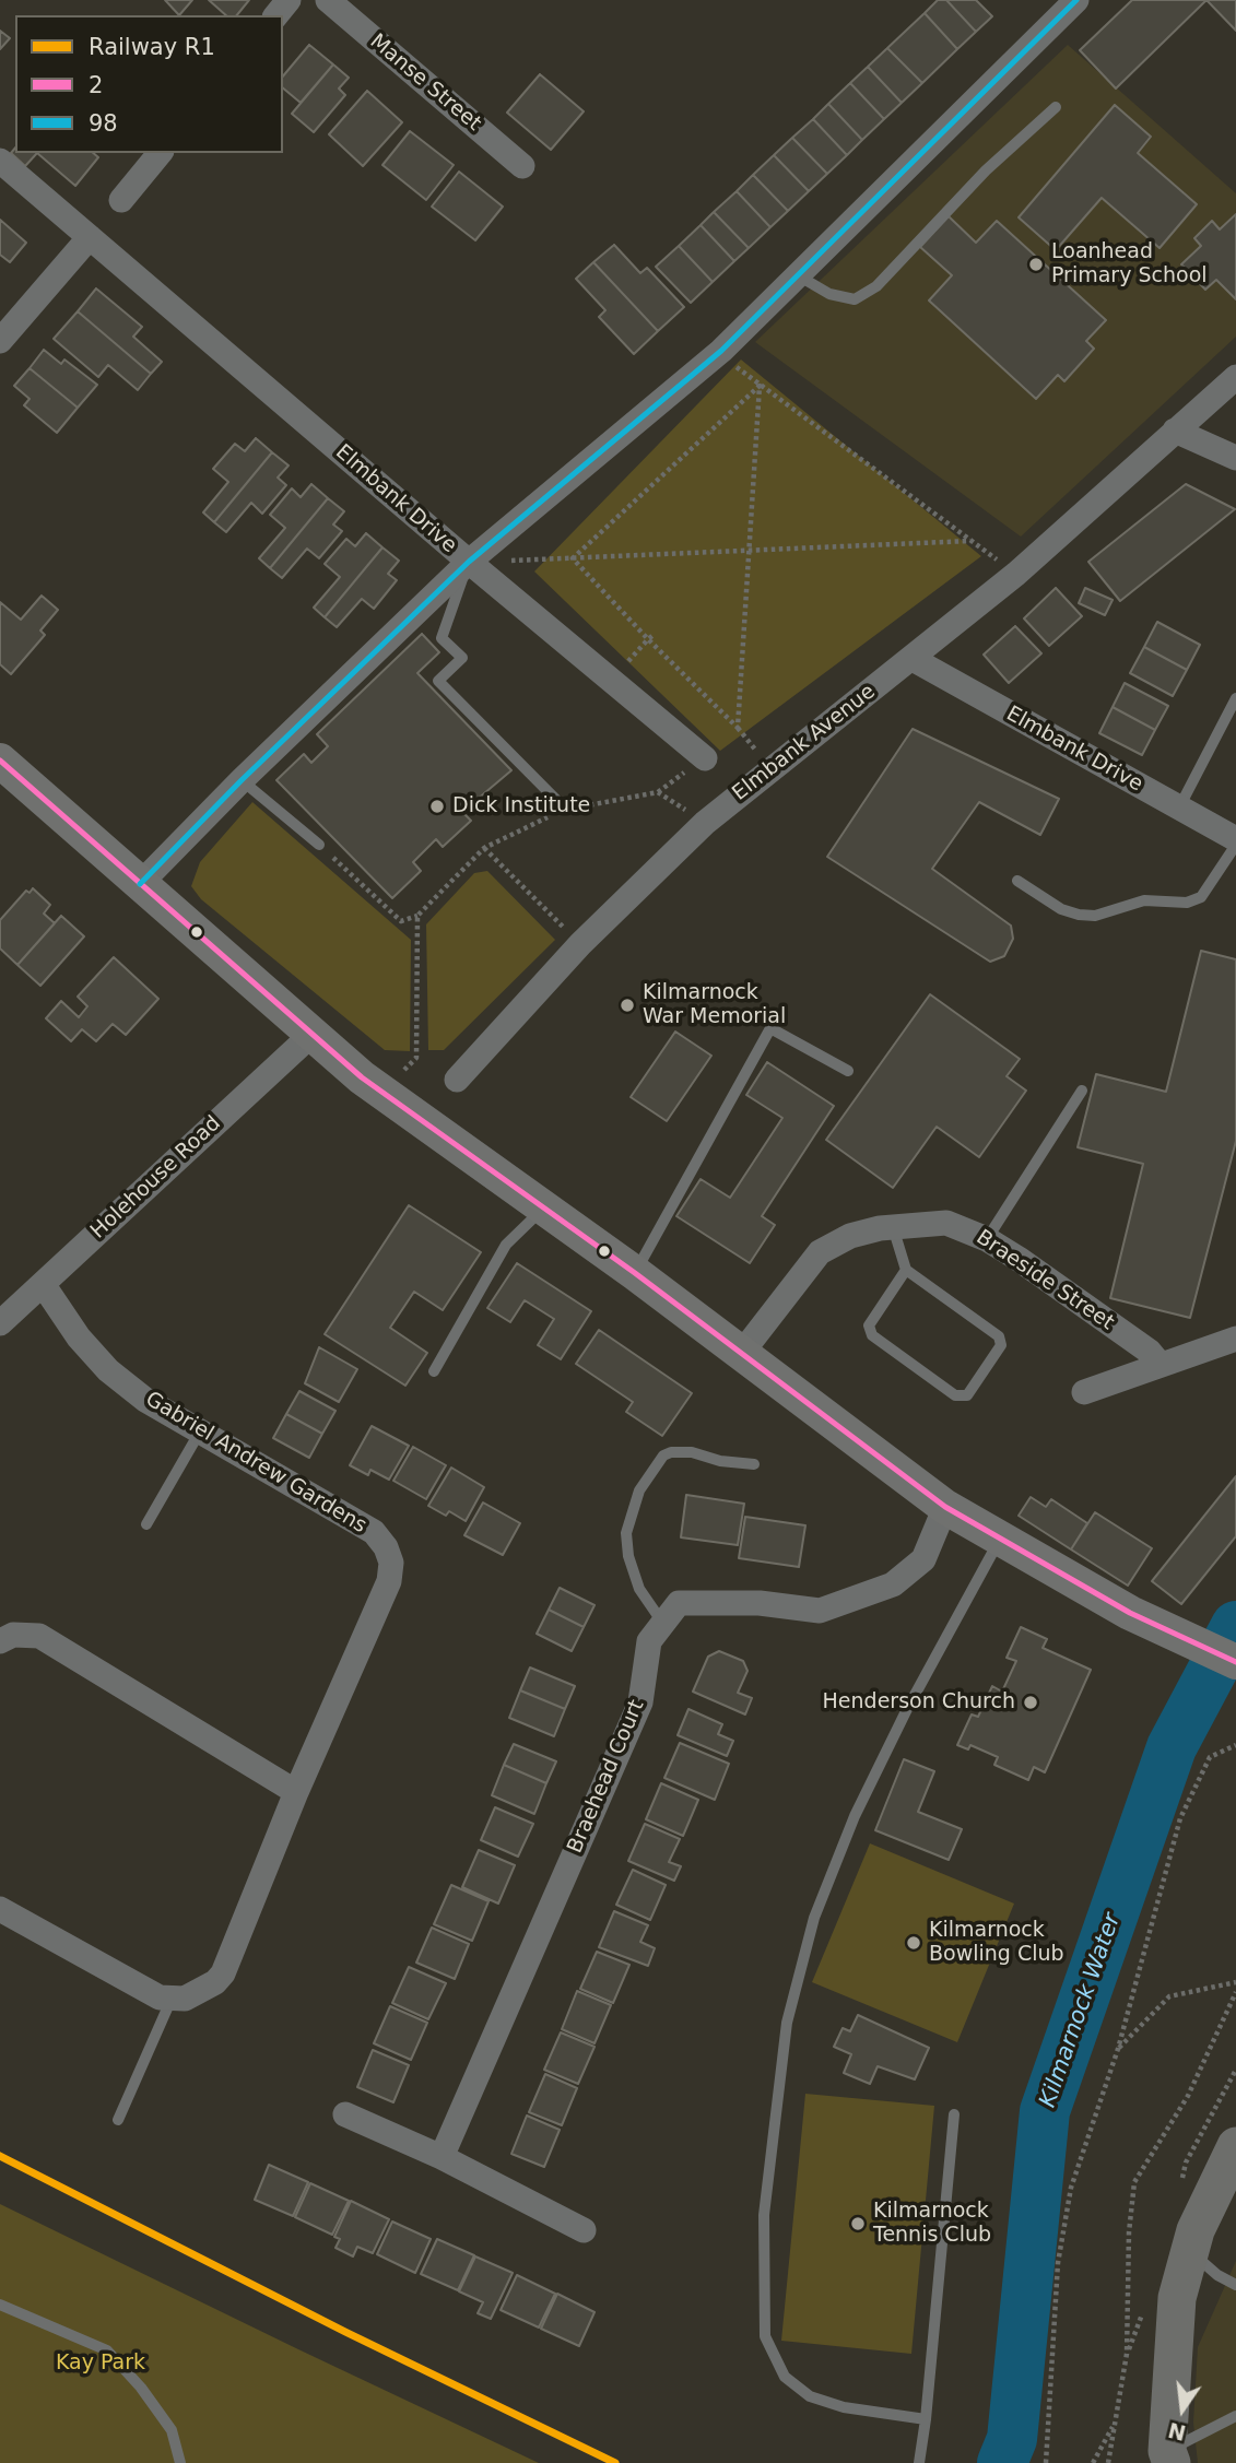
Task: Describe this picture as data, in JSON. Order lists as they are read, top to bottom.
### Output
{
  "streets": {
    "street": [
      "Manse Street",
      "Elmbank Drive",
      "Elmbank Avenue",
      "Holehouse Road",
      "Braeside Street",
      "Gabriel Andrew Gardens",
      "Braehead Court"
    ]
  },
  "crossings": [
    ["Elmbank Drive", "Elmbank Avenue"],
    ["Holehouse Road", "Gabriel Andrew Gardens"]
  ],
  "water": ["Kilmarnock Water"],
  "parks": ["Kay Park"],
  "places": [
    "Loanhead Primary School",
    "Dick Institute",
    "Kilmarnock War Memorial",
    "Henderson Church",
    "Kilmarnock Bowling Club",
    "Kilmarnock Tennis Club"
  ],
  "lines": ["transit line 98", "transit line 2", "rail line R1"],
  "legend": ["Railway R1", "2", "98"],
  "north": "bottom"
}
